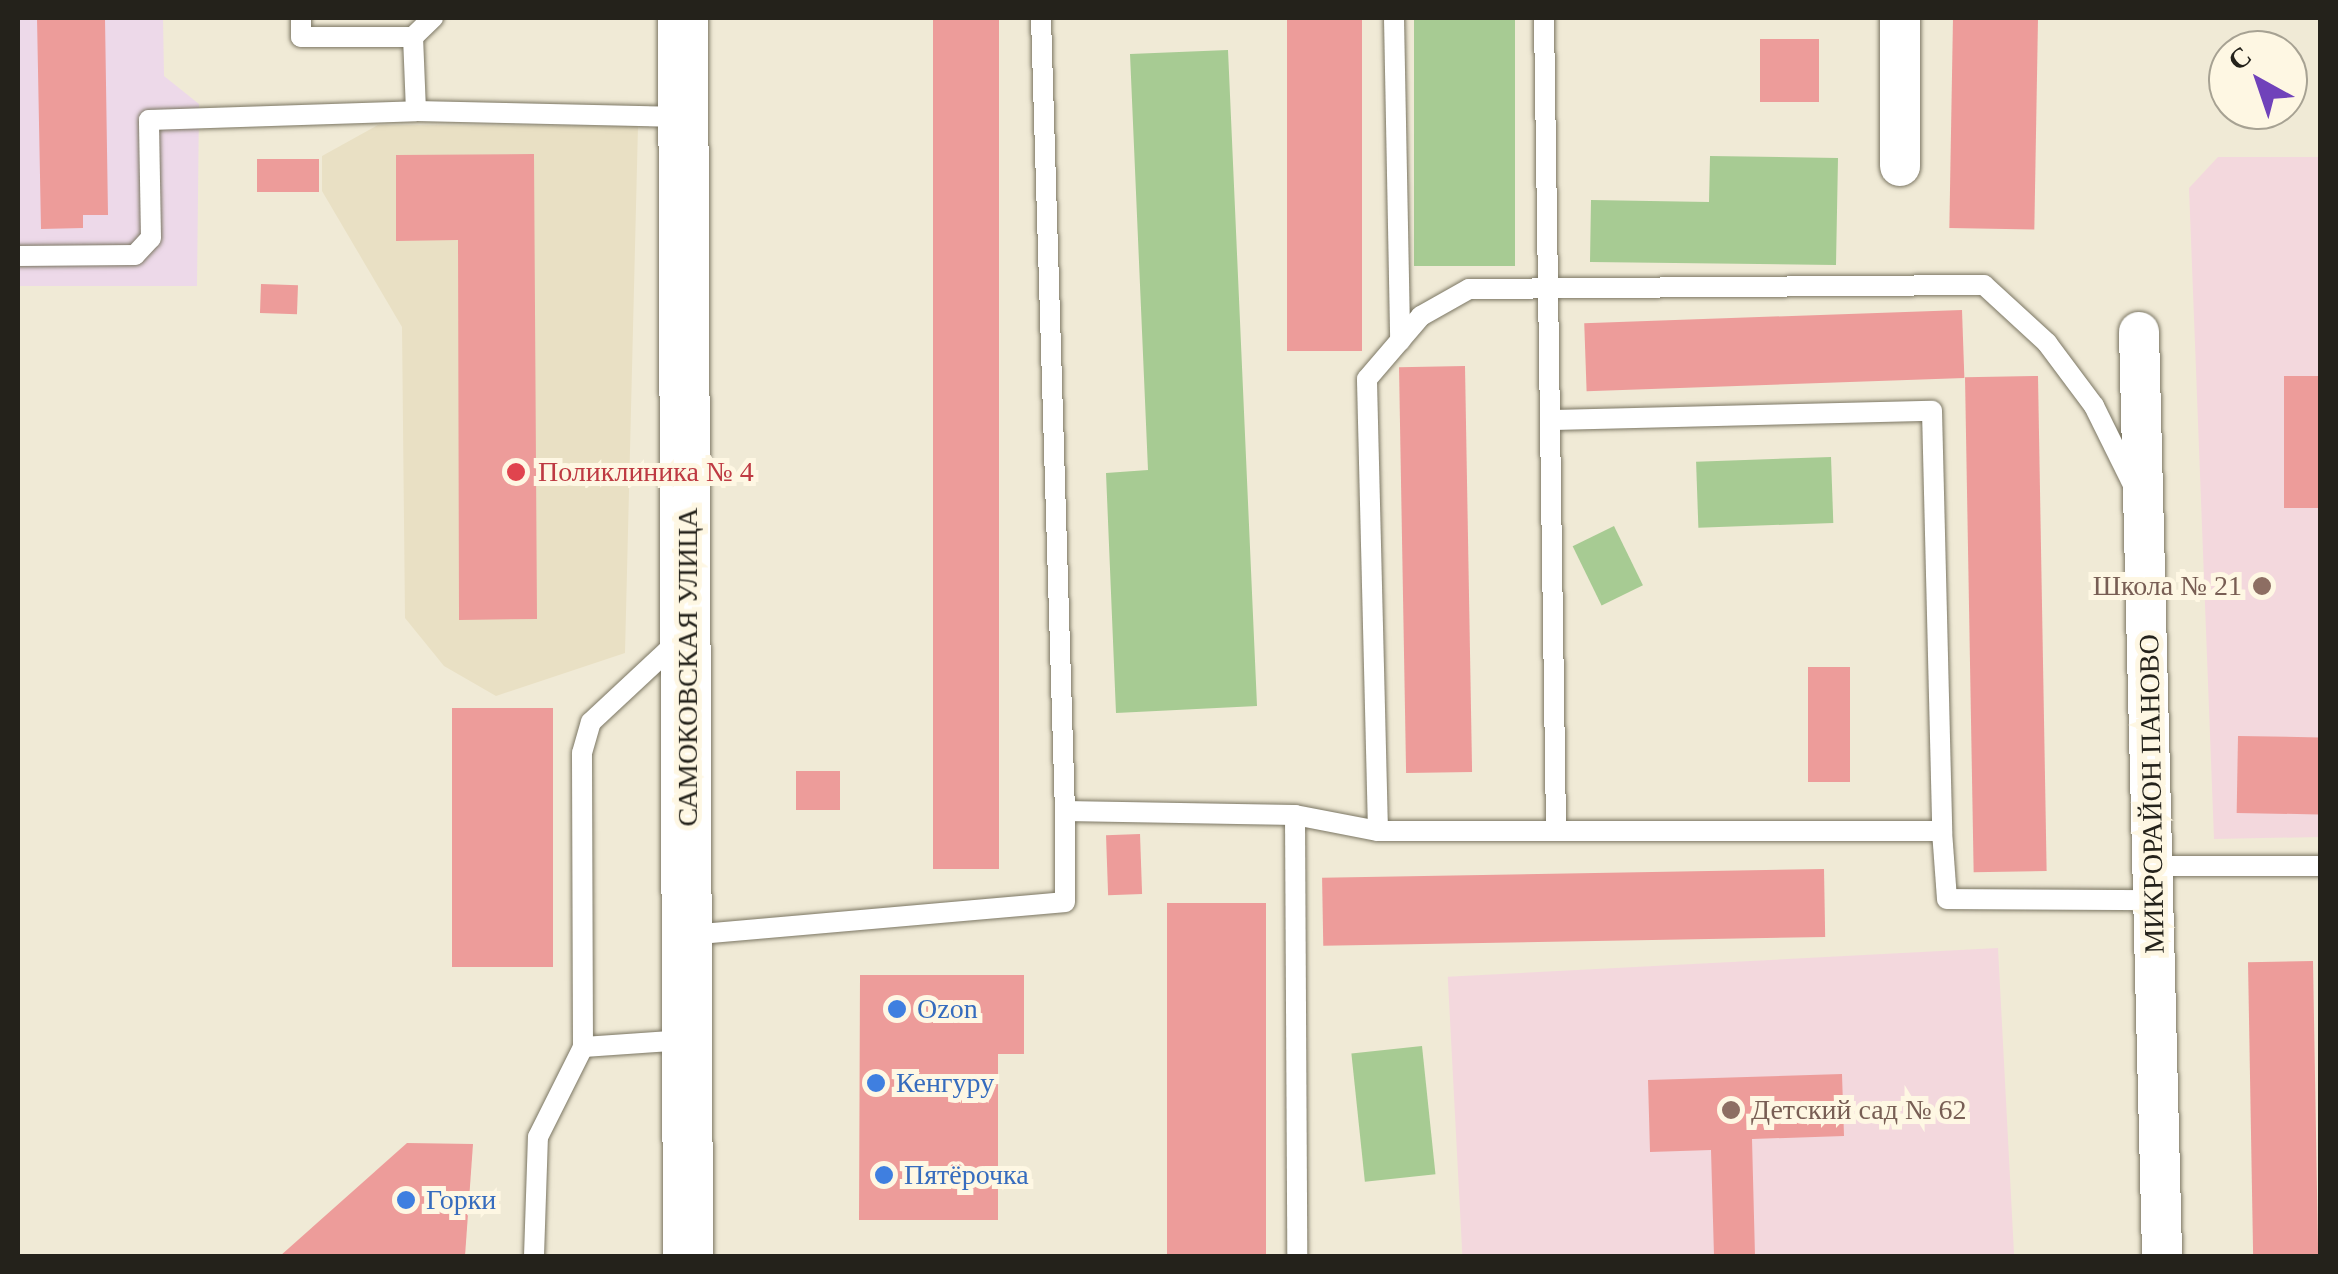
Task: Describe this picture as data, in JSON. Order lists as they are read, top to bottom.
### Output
{
  "streets": {
    "street": ["САМОКОВСКАЯ УЛИЦА", "МИКРОРАЙОН ПАНОВО"]
  },
  "places": [
    "Поликлиника № 4",
    "Школа № 21",
    "Ozon",
    "Кенгуру",
    "Детский сад № 62",
    "Пятёрочка",
    "Горки"
  ],
  "north": "top left"
}
